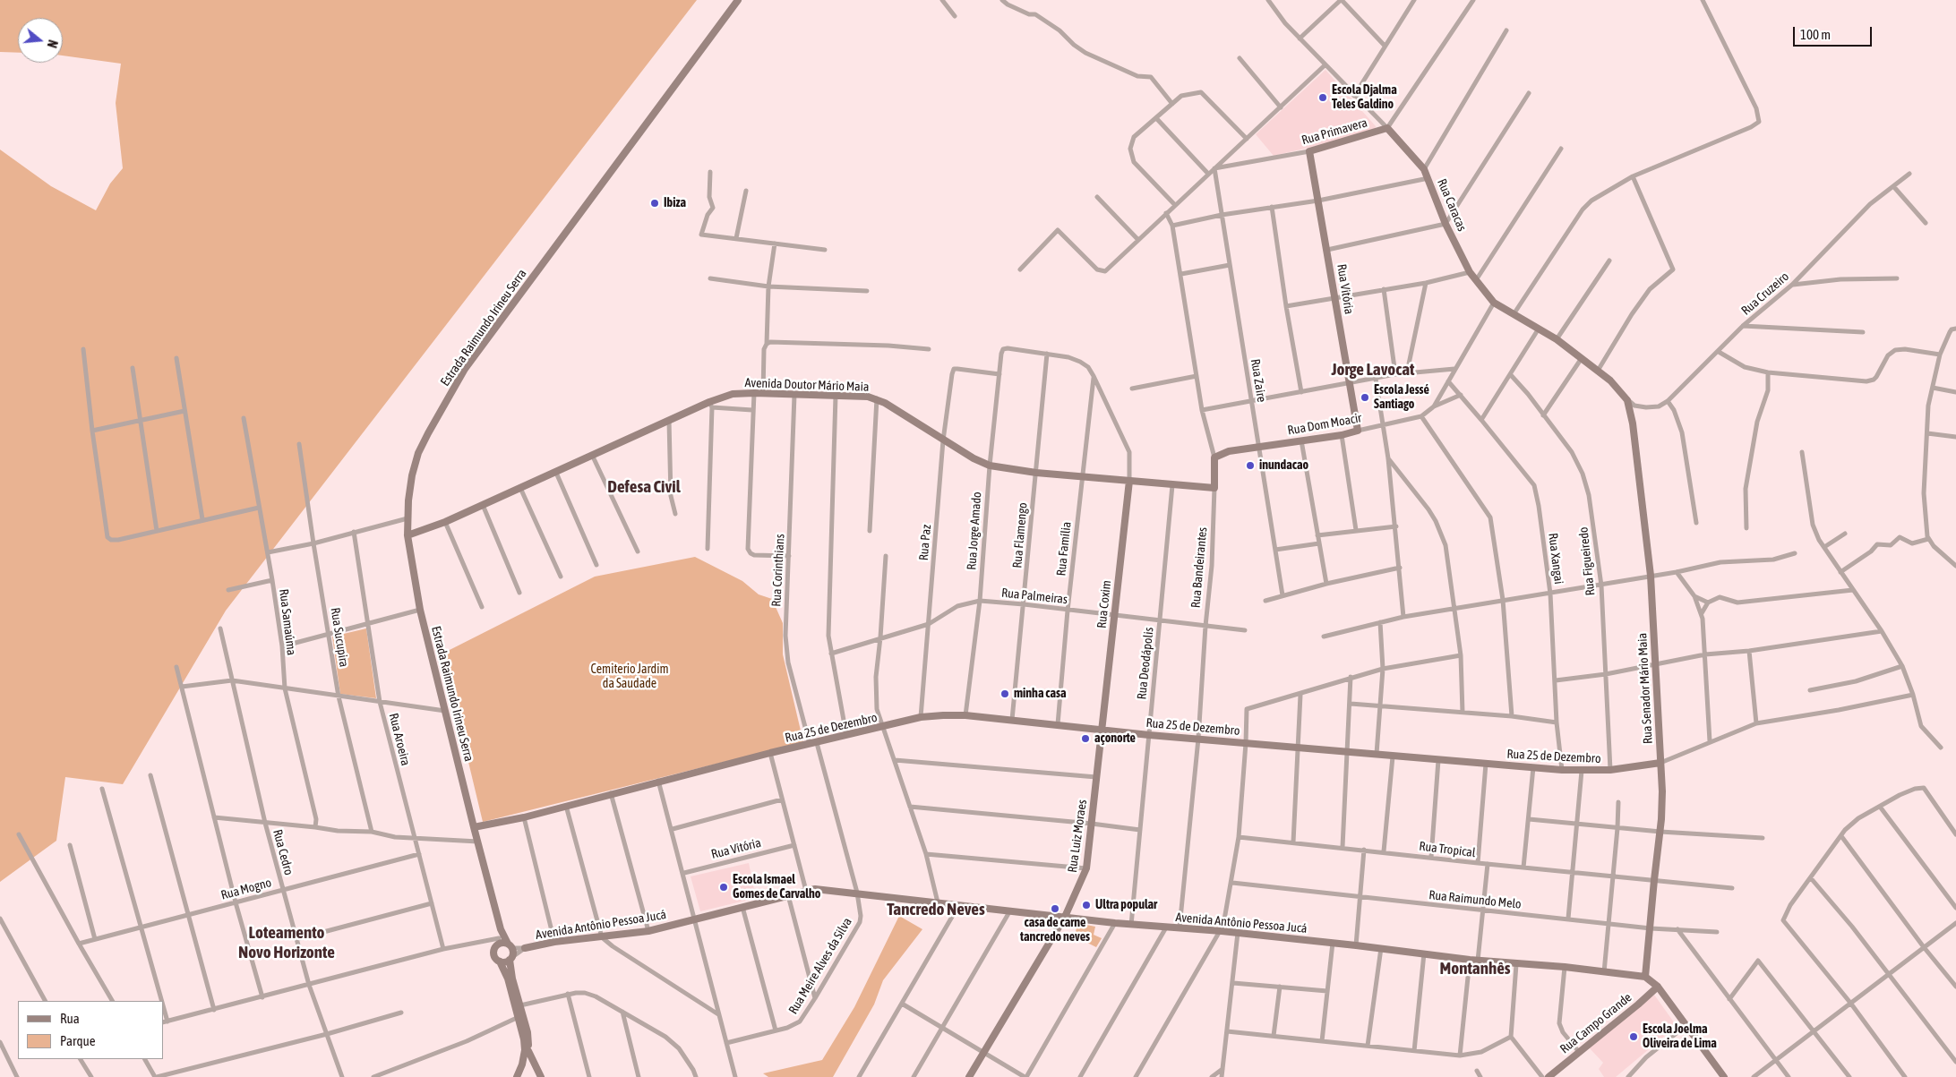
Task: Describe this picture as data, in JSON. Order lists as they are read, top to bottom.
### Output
{
  "streets": {
    "street": [
      "Rua Primavera",
      "Rua Caracas",
      "Rua Vitória",
      "Rua Cruzeiro",
      "Estrada Raimundo Irineu Serra",
      "Rua Zaire",
      "Avenida Doutor Mário Maia",
      "Rua Dom Moacir",
      "Rua Jorge Amado",
      "Rua Flamengo",
      "Rua Paz",
      "Rua Família",
      "Rua Xangai",
      "Rua Figueiredo",
      "Rua Bandeirantes",
      "Rua Corinthians",
      "Rua Palmeiras",
      "Rua Coxim",
      "Rua Samaúma",
      "Rua Sucupira",
      "Rua Deodápolis",
      "Rua Senador Mário Maia",
      "Rua 25 de Dezembro",
      "Rua Aroeira",
      "Rua Luiz Moraes",
      "Rua Tropical",
      "Rua Cedro",
      "Rua Mogno",
      "Rua Raimundo Melo",
      "Avenida Antônio Pessoa Jucá",
      "Rua Meire Alves da Silva",
      "Rua Campo Grande"
    ]
  },
  "crossings": [
    ["Rua Primavera", "Rua Caracas"],
    ["Rua Primavera", "Rua Vitória"],
    ["Rua Primavera", "Rua Zaire"],
    ["Rua Caracas", "Rua Cruzeiro"],
    ["Rua Caracas", "Rua Senador Mário Maia"],
    ["Rua Vitória", "Rua Dom Moacir"],
    ["Rua Cruzeiro", "Rua Senador Mário Maia"],
    ["Estrada Raimundo Irineu Serra", "Avenida Doutor Mário Maia"],
    ["Estrada Raimundo Irineu Serra", "Rua 25 de Dezembro"],
    ["Estrada Raimundo Irineu Serra", "Avenida Antônio Pessoa Jucá"],
    ["Rua Zaire", "Rua Dom Moacir"],
    ["Avenida Doutor Mário Maia", "Rua Jorge Amado"],
    ["Avenida Doutor Mário Maia", "Rua Flamengo"],
    ["Avenida Doutor Mário Maia", "Rua Paz"],
    ["Avenida Doutor Mário Maia", "Rua Família"],
    ["Avenida Doutor Mário Maia", "Rua Bandeirantes"],
    ["Avenida Doutor Mário Maia", "Rua Corinthians"],
    ["Avenida Doutor Mário Maia", "Rua Coxim"],
    ["Avenida Doutor Mário Maia", "Rua Deodápolis"],
    ["Rua Dom Moacir", "Rua Xangai"],
    ["Rua Dom Moacir", "Rua Bandeirantes"],
    ["Rua Jorge Amado", "Rua Flamengo"],
    ["Rua Jorge Amado", "Rua Paz"],
    ["Rua Jorge Amado", "Rua Palmeiras"],
    ["Rua Jorge Amado", "Rua 25 de Dezembro"],
    ["Rua Flamengo", "Rua Palmeiras"],
    ["Rua Flamengo", "Rua 25 de Dezembro"],
    ["Rua Paz", "Rua Palmeiras"],
    ["Rua Paz", "Rua 25 de Dezembro"],
    ["Rua Família", "Rua Palmeiras"],
    ["Rua Família", "Rua 25 de Dezembro"],
    ["Rua Xangai", "Rua 25 de Dezembro"],
    ["Rua Figueiredo", "Rua 25 de Dezembro"],
    ["Rua Bandeirantes", "Rua Palmeiras"],
    ["Rua Bandeirantes", "Rua 25 de Dezembro"],
    ["Rua Bandeirantes", "Avenida Antônio Pessoa Jucá"],
    ["Rua Corinthians", "Rua 25 de Dezembro"],
    ["Rua Corinthians", "Rua Meire Alves da Silva"],
    ["Rua Palmeiras", "Rua Coxim"],
    ["Rua Palmeiras", "Rua Deodápolis"],
    ["Rua Coxim", "Rua 25 de Dezembro"],
    ["Rua Coxim", "Rua Luiz Moraes"],
    ["Rua Deodápolis", "Rua 25 de Dezembro"],
    ["Rua Deodápolis", "Avenida Antônio Pessoa Jucá"],
    ["Rua Senador Mário Maia", "Rua 25 de Dezembro"],
    ["Rua Senador Mário Maia", "Rua Tropical"],
    ["Rua Senador Mário Maia", "Rua Raimundo Melo"],
    ["Rua Senador Mário Maia", "Avenida Antônio Pessoa Jucá"],
    ["Rua 25 de Dezembro", "Rua Luiz Moraes"],
    ["Rua 25 de Dezembro", "Rua Meire Alves da Silva"],
    ["Rua Aroeira", "Rua Mogno"],
    ["Rua Luiz Moraes", "Avenida Antônio Pessoa Jucá"],
    ["Rua Cedro", "Rua Mogno"],
    ["Avenida Antônio Pessoa Jucá", "Rua Meire Alves da Silva"]
  ],
  "districts": [
    "Jorge Lavocat",
    "Defesa Civil",
    "Tancredo Neves",
    "Loteamento Novo Horizonte",
    "Montanhês"
  ],
  "parks": ["Cemiterio Jardim da Saudade"],
  "places": [
    "Escola Djalma Teles Galdino",
    "Ibiza",
    "Escola Jessé Santiago",
    "inundacao",
    "minha casa",
    "açonorte",
    "Escola Ismael Gomes de Carvalho",
    "Ultra popular",
    "casa de carne tancredo neves",
    "Escola Joelma Oliveira de Lima"
  ],
  "legend": ["Rua", "Parque"],
  "scale_bar": "100 m",
  "north": "right"
}
